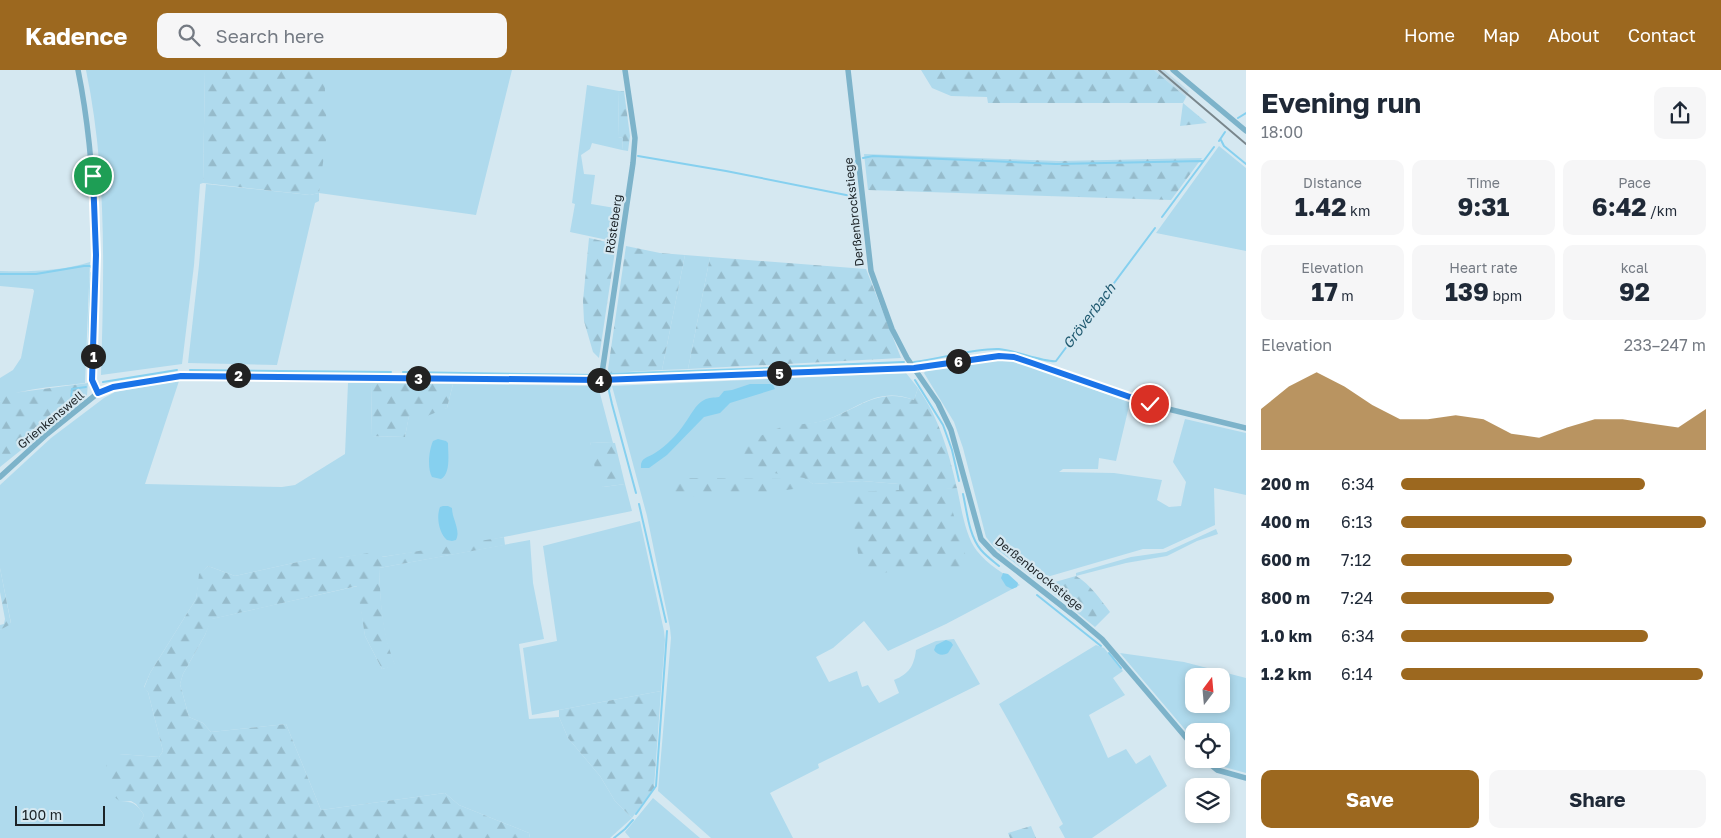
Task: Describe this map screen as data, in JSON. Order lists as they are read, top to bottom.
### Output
{
  "streets": {
    "street": ["Derßenbrockstiege", "Rösteberg", "Grienkenswell"]
  },
  "crossings": [
    ["Derßenbrockstiege", "Grienkenswell"],
    ["Rösteberg", "Grienkenswell"]
  ],
  "water": ["Gröverbach"],
  "scale_bar": "100 m",
  "north": "top",
  "page": {
    "header": "Kadence",
    "search": "Search here",
    "nav": [
      "Home",
      "Map",
      "About",
      "Contact"
    ],
    "heading": ["Evening run", "18:00"],
    "stats": [
      ["Distance", "1.42 km"],
      ["Time", "9:31"],
      ["Pace", "6:42 /km"],
      ["Elevation", "17 m"],
      ["Heart rate", "139 bpm"],
      ["kcal", "92"]
    ],
    "chart": ["Elevation", "233–247 m"],
    "pins": [
      "1",
      "6",
      "5",
      "2",
      "3",
      "4"
    ],
    "list": [
      {
        "name": "200 m",
        "note": "6:34"
      },
      {
        "name": "400 m",
        "note": "6:13"
      },
      {
        "name": "600 m",
        "note": "7:12"
      },
      {
        "name": "800 m",
        "note": "7:24"
      },
      {
        "name": "1.0 km",
        "note": "6:34"
      },
      {
        "name": "1.2 km",
        "note": "6:14"
      }
    ],
    "buttons": ["Save", "Share"],
    "scale": "100 m"
  }
}
